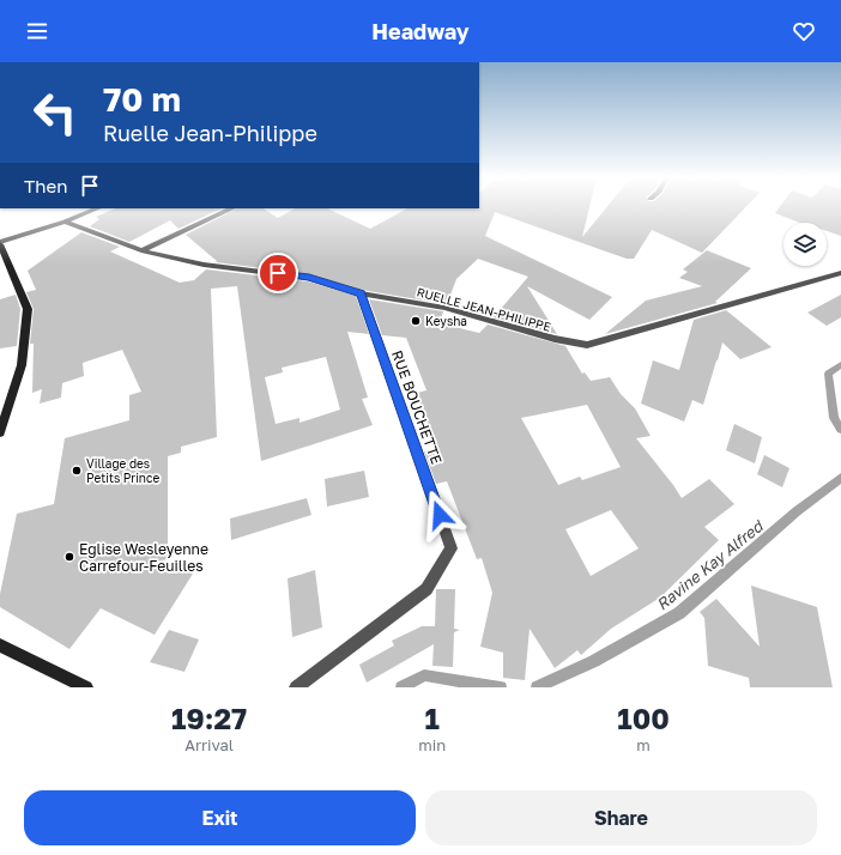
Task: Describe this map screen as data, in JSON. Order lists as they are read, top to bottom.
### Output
{
  "streets": {
    "street": ["RUELLE JEAN-PHILIPPE", "RUE BOUCHETTE"]
  },
  "crossings": [
    ["RUELLE JEAN-PHILIPPE", "RUE BOUCHETTE"]
  ],
  "water": ["Ravine Kay Alfred"],
  "places": ["Keysha", "Village des Petits Prince", "Eglise Wesleyenne Carrefour-Feuilles"],
  "page": {
    "header": "Headway",
    "turn": ["70 m", "Ruelle Jean-Philippe"],
    "then": "Then",
    "eta": [
      "19:27",
      "Arrival",
      "1",
      "min",
      "100",
      "m"
    ],
    "buttons": ["Exit", "Share"]
  }
}
